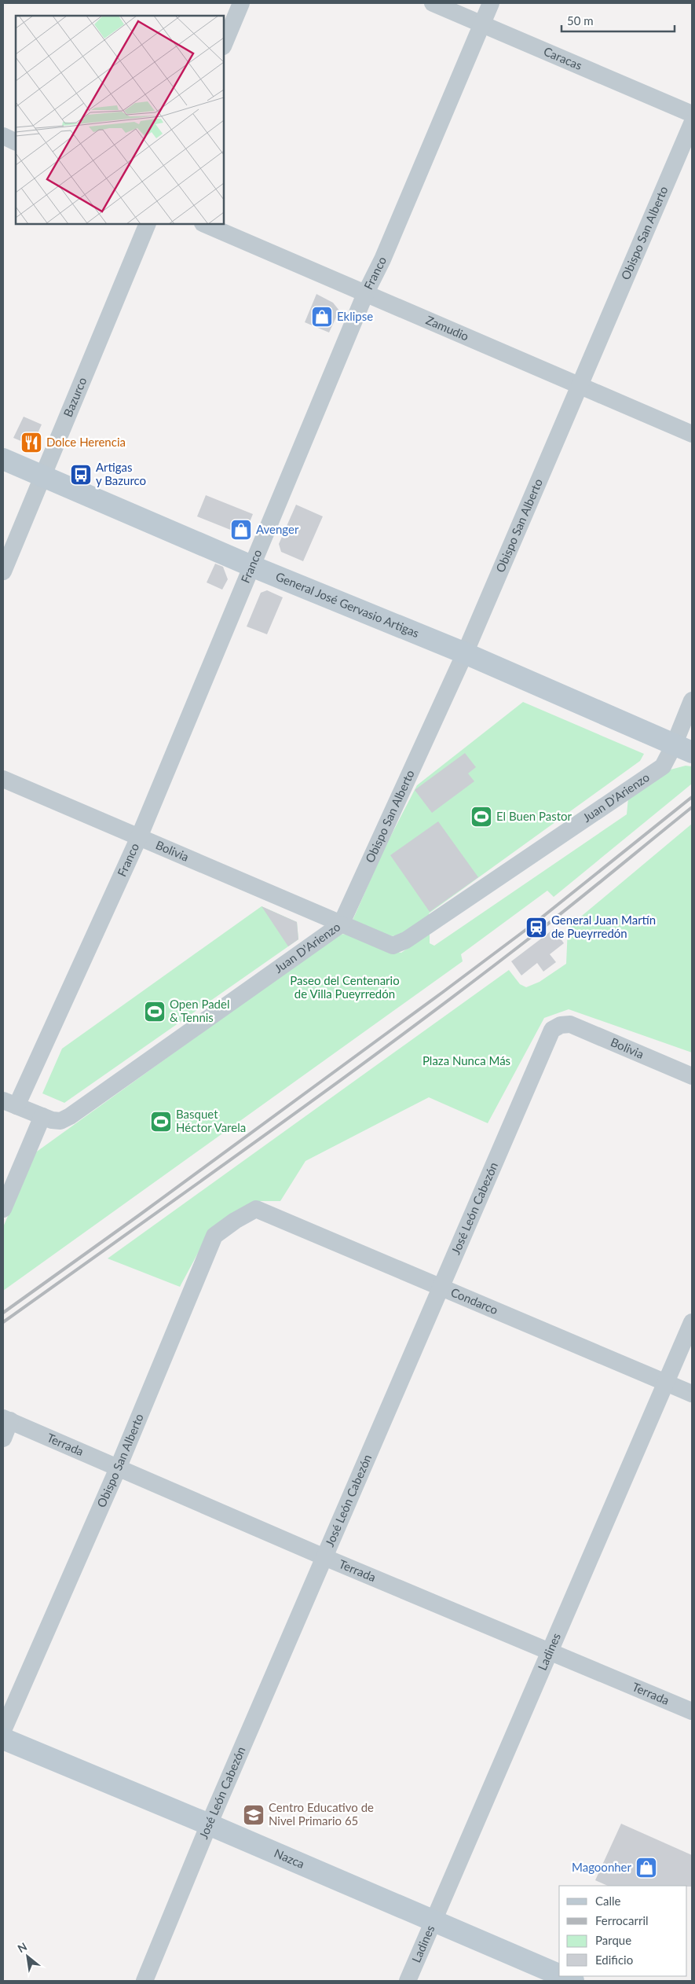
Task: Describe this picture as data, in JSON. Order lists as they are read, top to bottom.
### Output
{
  "streets": {
    "street": [
      "Caracas",
      "Obispo San Alberto",
      "Franco",
      "Zamudio",
      "Bazurco",
      "General José Gervasio Artigas",
      "Juan D’Arienzo",
      "Bolivia",
      "José León Cabezón",
      "Condarco",
      "Terrada",
      "Ladines",
      "Nazca"
    ]
  },
  "crossings": [
    ["Caracas", "Franco"],
    ["Obispo San Alberto", "Zamudio"],
    ["Obispo San Alberto", "General José Gervasio Artigas"],
    ["Obispo San Alberto", "Juan D’Arienzo"],
    ["Obispo San Alberto", "Bolivia"],
    ["Obispo San Alberto", "Condarco"],
    ["Obispo San Alberto", "Terrada"],
    ["Franco", "Zamudio"],
    ["Franco", "General José Gervasio Artigas"],
    ["Franco", "Bolivia"],
    ["Bazurco", "General José Gervasio Artigas"],
    ["General José Gervasio Artigas", "Juan D’Arienzo"],
    ["Juan D’Arienzo", "Bolivia"],
    ["Bolivia", "José León Cabezón"],
    ["José León Cabezón", "Condarco"],
    ["José León Cabezón", "Terrada"],
    ["José León Cabezón", "Nazca"],
    ["Condarco", "Ladines"],
    ["Terrada", "Ladines"],
    ["Ladines", "Nazca"]
  ],
  "parks": ["Paseo del Centenario de Villa Pueyrredón", "Plaza Nunca Más"],
  "places": {
    "shop": ["Eklipse", "Avenger", "Magoonher"],
    "restaurant": ["Dolce Herencia"],
    "bus stop": ["Artigas y Bazurco"],
    "sports": ["El Buen Pastor", "Open Padel & Tennis", "Basquet Héctor Varela"],
    "station": ["General Juan Martín de Pueyrredón"],
    "school or university": ["Centro Educativo de Nivel Primario 65"]
  },
  "legend": [
    "Calle",
    "Ferrocarril",
    "Parque",
    "Edificio"
  ],
  "scale_bar": "50 m",
  "north": "top left"
}
